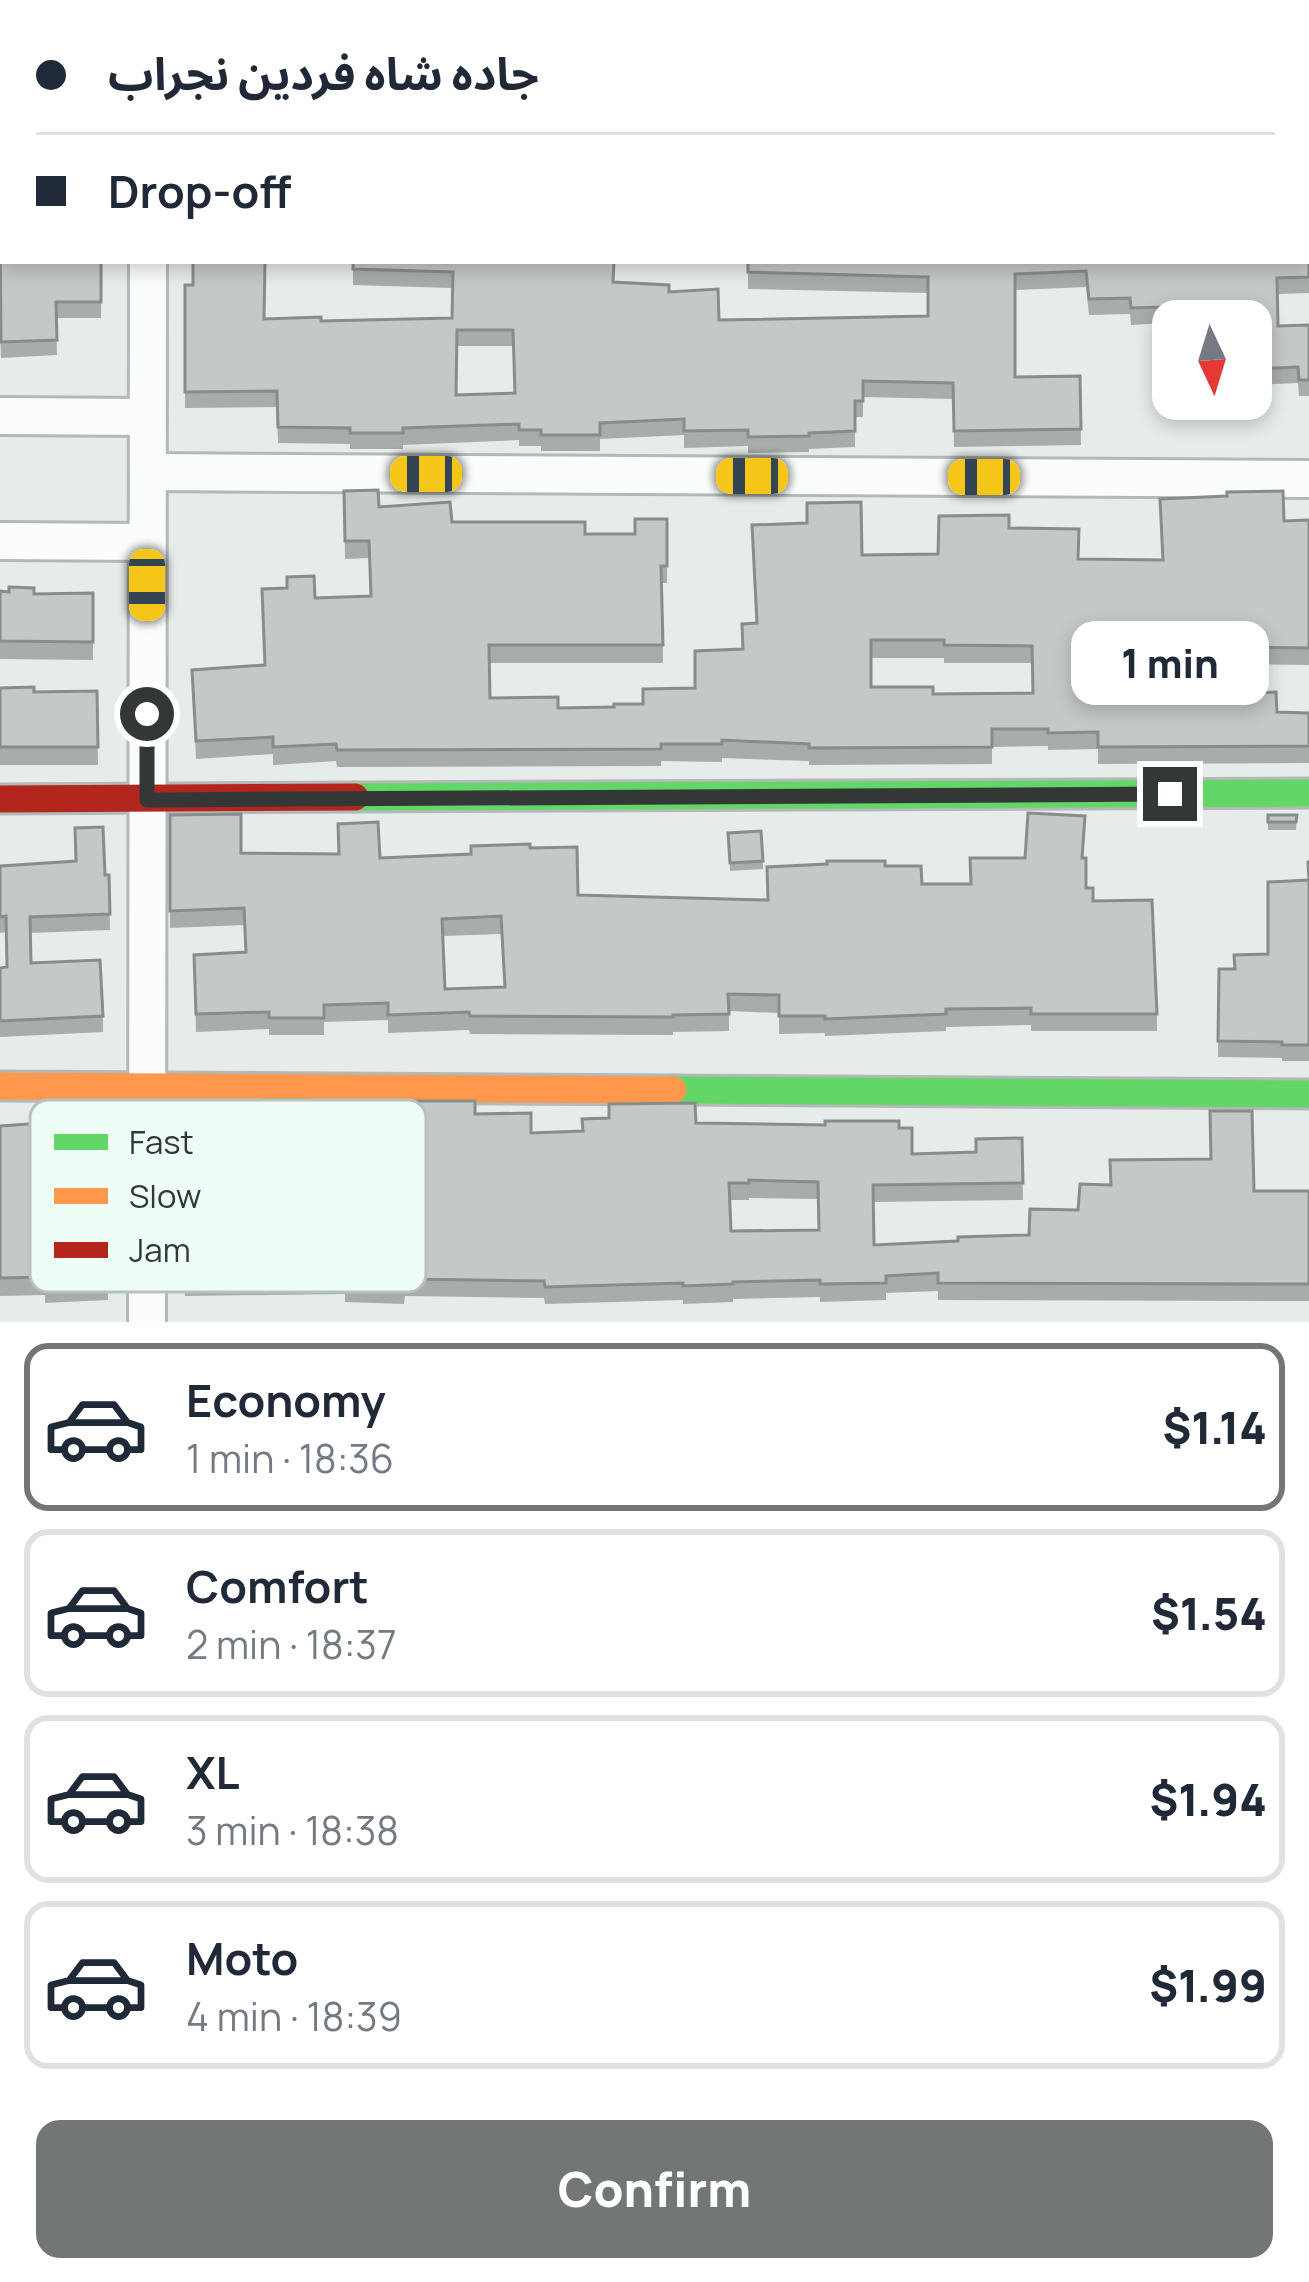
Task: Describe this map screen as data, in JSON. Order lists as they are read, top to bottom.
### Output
{
  "legend": ["Fast", "Slow", "Jam"],
  "north": "bottom",
  "page": {
    "banner": ["جاده شاه فردین نجراب", "Drop-off"],
    "bubble": "1 min",
    "list": [
      {
        "name": "Economy",
        "note": "1 min · 18:36",
        "value": "$1.14"
      },
      {
        "name": "Comfort",
        "note": "2 min · 18:37",
        "value": "$1.54"
      },
      {
        "name": "XL",
        "note": "3 min · 18:38",
        "value": "$1.94"
      },
      {
        "name": "Moto",
        "note": "4 min · 18:39",
        "value": "$1.99"
      }
    ],
    "buttons": "Confirm"
  }
}
